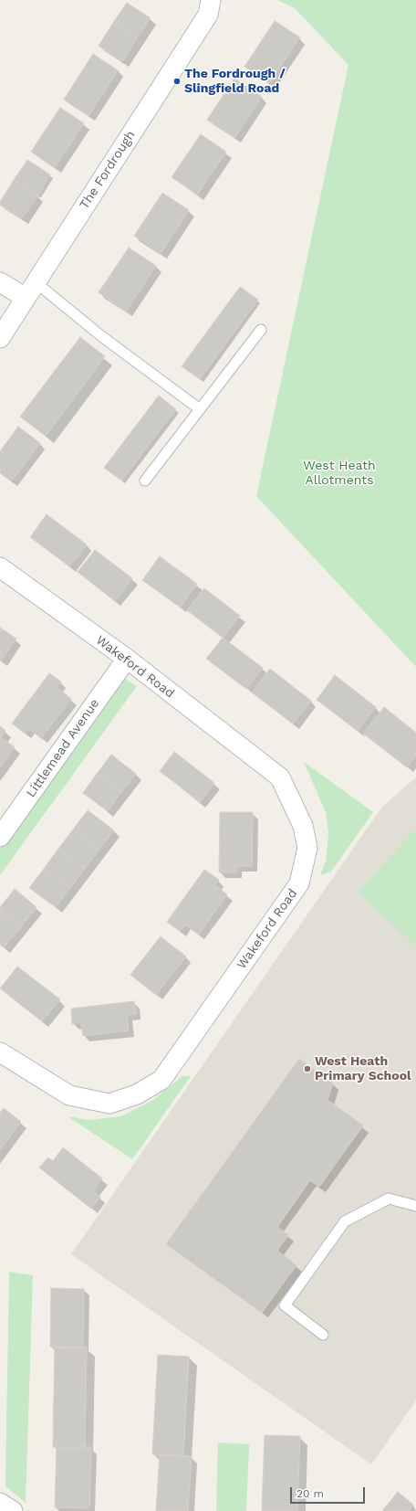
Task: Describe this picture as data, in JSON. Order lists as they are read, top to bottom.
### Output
{
  "streets": {
    "street": ["The Fordrough", "Wakeford Road", "Littlemead Avenue"]
  },
  "crossings": [
    ["Wakeford Road", "Littlemead Avenue"]
  ],
  "parks": ["West Heath Allotments"],
  "places": ["The Fordrough / Slingfield Road", "West Heath Primary School"],
  "scale_bar": "20 m"
}
